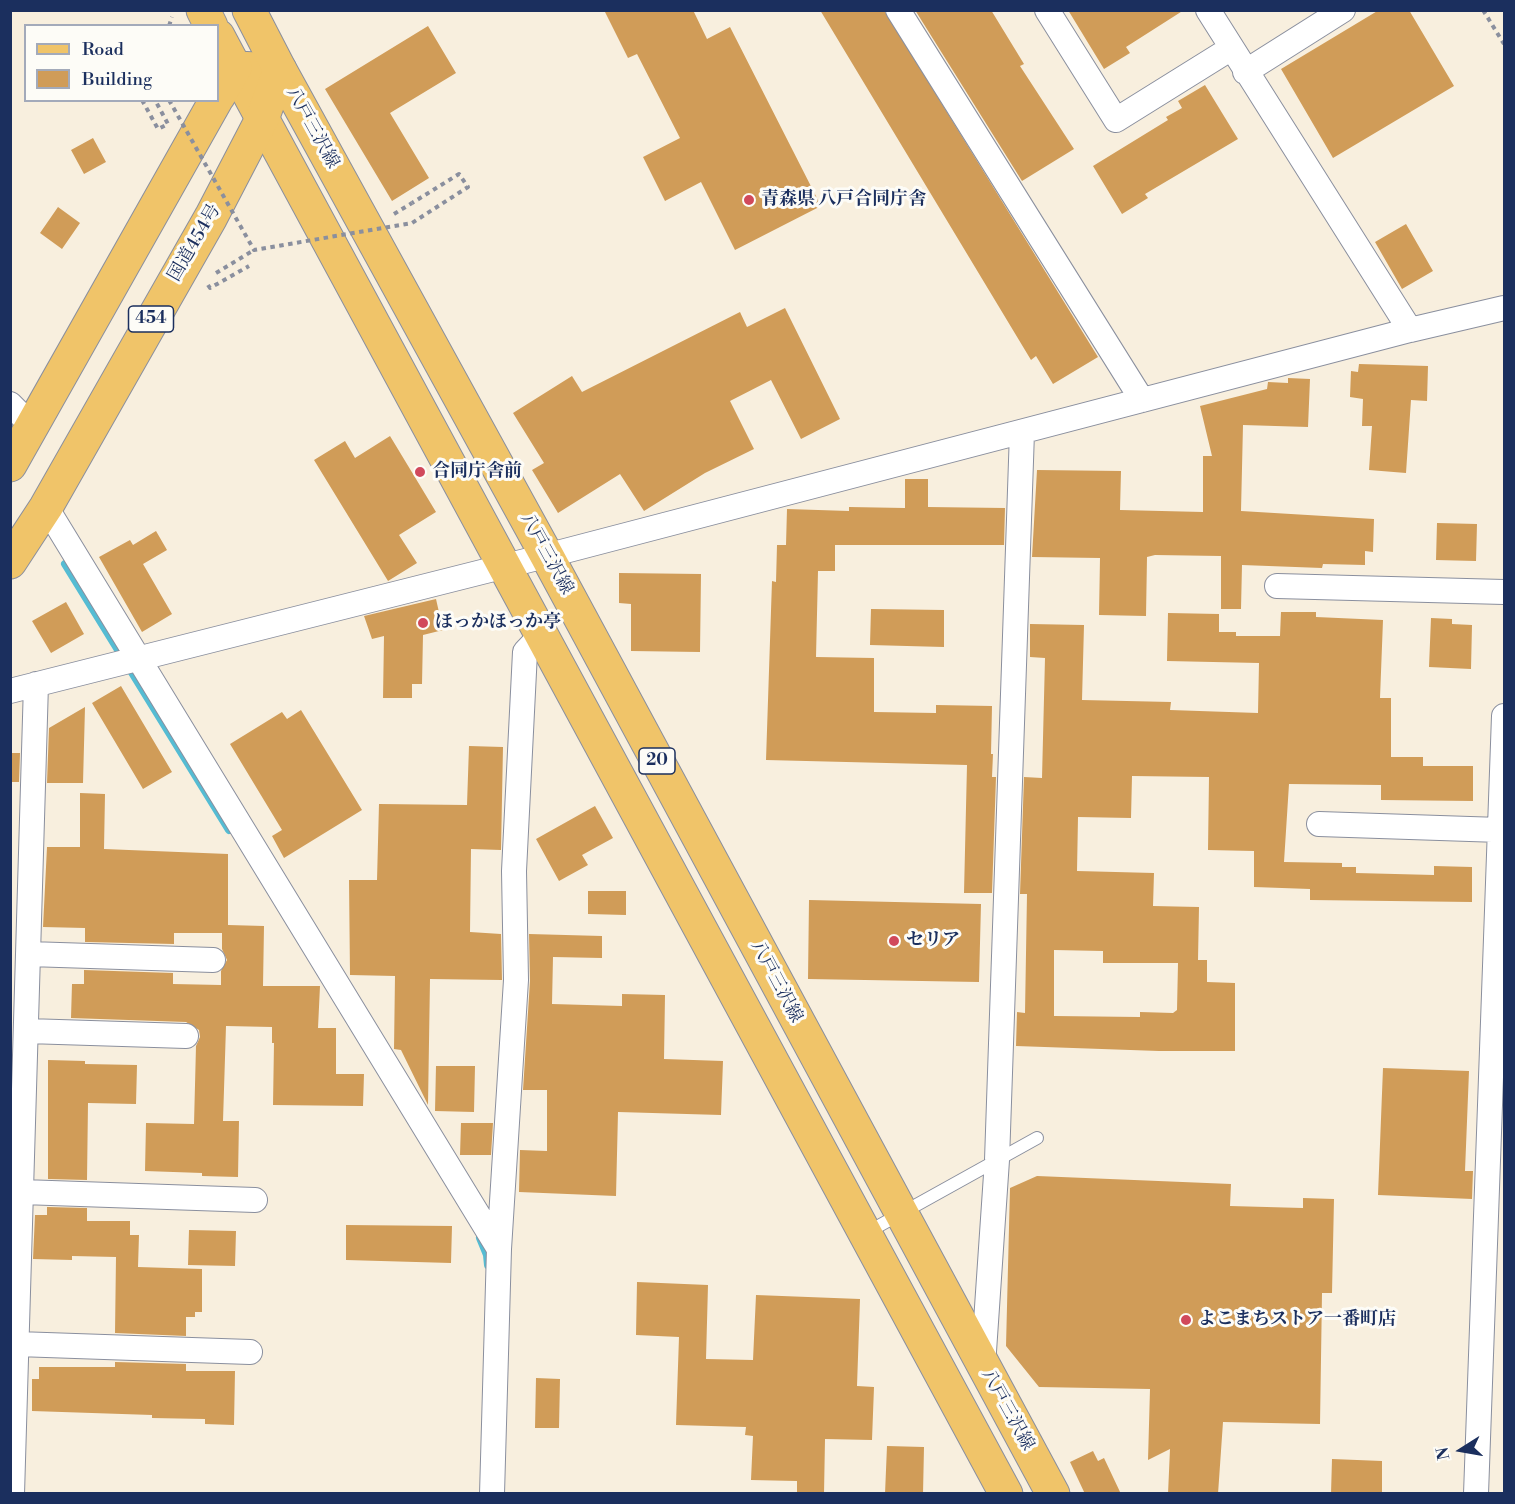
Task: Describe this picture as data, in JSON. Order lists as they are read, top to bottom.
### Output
{
  "streets": {
    "main road": [
      "八戸三沢線",
      "国道454号",
      "454",
      "20"
    ]
  },
  "crossings": [
    ["八戸三沢線", "国道454号"],
    ["八戸三沢線", "454"],
    ["八戸三沢線", "20"],
    ["国道454号", "20"],
    ["454", "20"]
  ],
  "places": [
    "青森県 八戸合同庁舎",
    "合同庁舎前",
    "ほっかほっか亭",
    "セリア",
    "よこまちストア一番町店"
  ],
  "legend": ["Road", "Building"],
  "north": "left"
}
